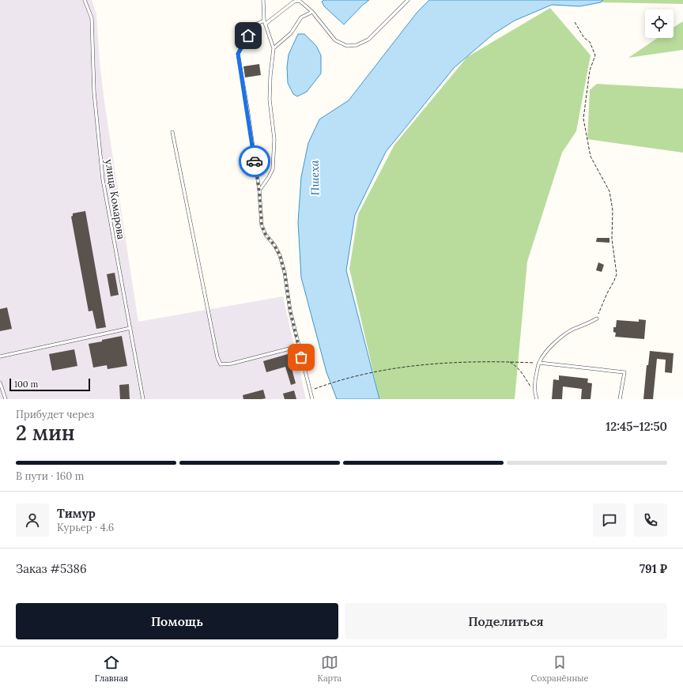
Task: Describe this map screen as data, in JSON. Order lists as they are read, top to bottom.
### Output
{
  "streets": {
    "lane": ["улица Комарова"]
  },
  "water": ["Пшеха"],
  "scale_bar": "100 m",
  "page": {
    "scale": "100 m",
    "heading": ["2 мин", "Прибудет через", "12:45–12:50"],
    "panel": [
      "Тимур",
      "Курьер · 4.6",
      "Заказ #5386",
      "791 ₽"
    ],
    "bar": "В пути · 160 m",
    "buttons": ["Помощь", "Поделиться"],
    "tabs": ["Главная", "Карта", "Сохранённые"]
  }
}
